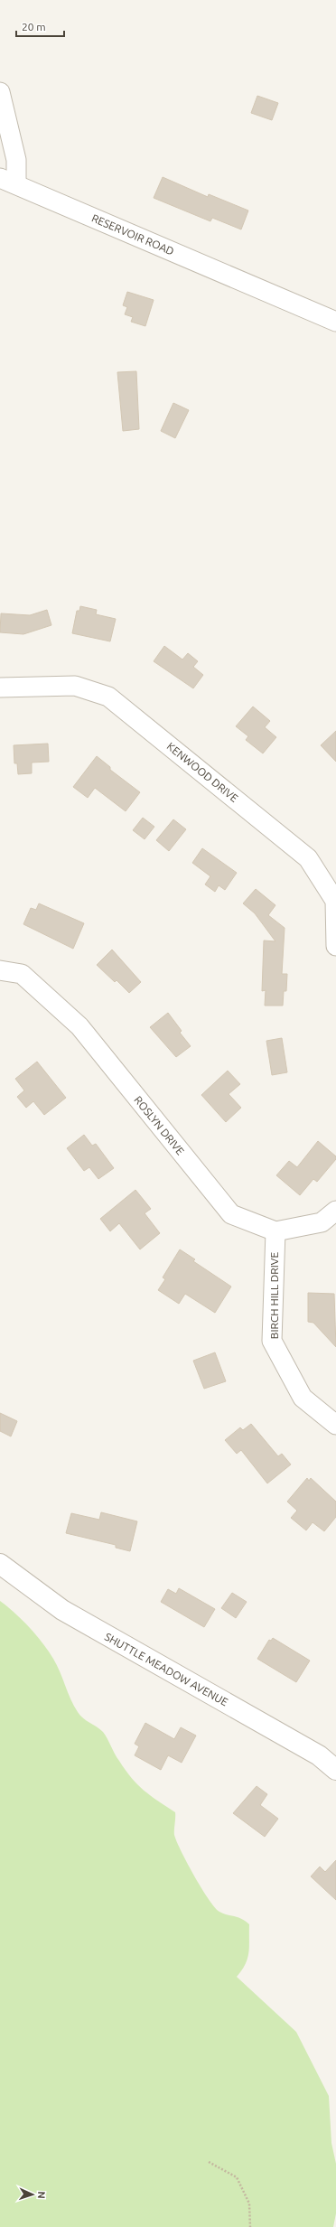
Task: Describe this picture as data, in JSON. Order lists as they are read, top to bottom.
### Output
{
  "streets": {
    "street": [
      "RESERVOIR ROAD",
      "KENWOOD DRIVE",
      "ROSLYN DRIVE",
      "BIRCH HILL DRIVE",
      "SHUTTLE MEADOW AVENUE"
    ]
  },
  "crossings": [
    ["ROSLYN DRIVE", "BIRCH HILL DRIVE"]
  ],
  "scale_bar": "20 m",
  "north": "right"
}
